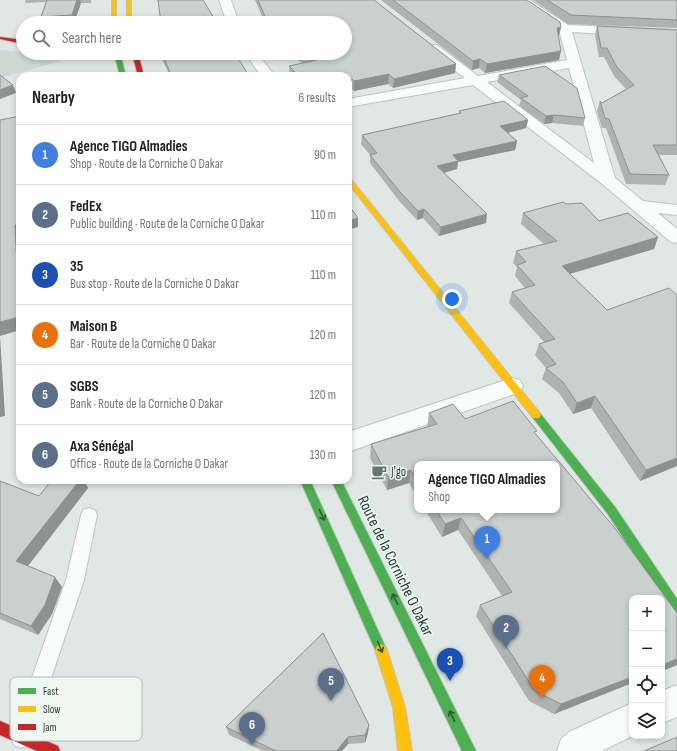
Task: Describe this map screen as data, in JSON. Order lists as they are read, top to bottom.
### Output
{
  "streets": {
    "main road": ["Route de la Corniche O Dakar"]
  },
  "places": {
    "cafe": ["J'go"]
  },
  "legend": ["Fast", "Slow", "Jam"],
  "page": {
    "search": "Search here",
    "heading": ["Nearby", "6 results"],
    "list": [
      {
        "mark": "1",
        "name": "Agence TIGO Almadies",
        "note": "Shop · Route de la Corniche O Dakar",
        "value": "90 m"
      },
      {
        "mark": "2",
        "name": "FedEx",
        "note": "Public building · Route de la Corniche O Dakar",
        "value": "110 m"
      },
      {
        "mark": "3",
        "name": "35",
        "note": "Bus stop · Route de la Corniche O Dakar",
        "value": "110 m"
      },
      {
        "mark": "4",
        "name": "Maison B",
        "note": "Bar · Route de la Corniche O Dakar",
        "value": "120 m"
      },
      {
        "mark": "5",
        "name": "SGBS",
        "note": "Bank · Route de la Corniche O Dakar",
        "value": "120 m"
      },
      {
        "mark": "6",
        "name": "Axa Sénégal",
        "note": "Office · Route de la Corniche O Dakar",
        "value": "130 m"
      }
    ],
    "popup": ["Agence TIGO Almadies", "Shop"],
    "pins": [
      "1",
      "2",
      "3",
      "4",
      "5",
      "6"
    ],
    "map_buttons": ["+", "−"]
  }
}
